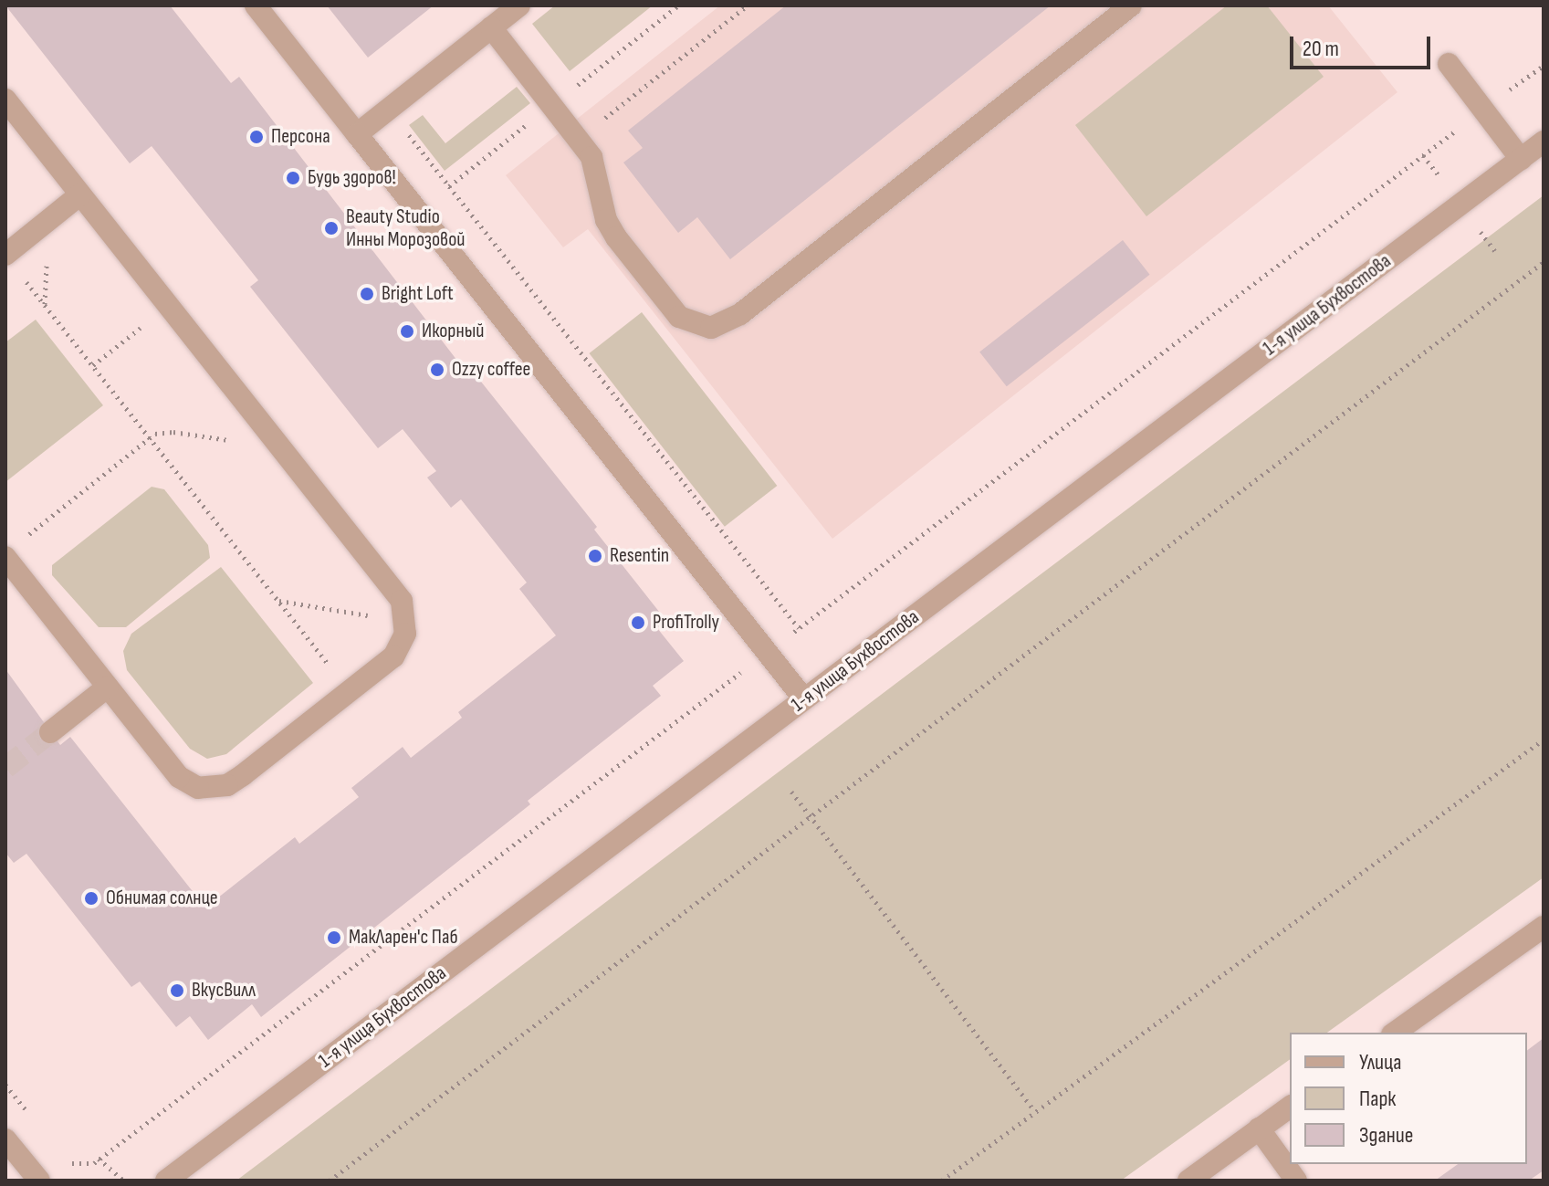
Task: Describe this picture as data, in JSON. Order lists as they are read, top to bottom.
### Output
{
  "streets": {
    "street": ["1-я улица Бухвостова"]
  },
  "places": [
    "Персона",
    "Будь здоров!",
    "Beauty Studio Инны Морозовой",
    "Bright Loft",
    "Икорный",
    "Ozzy coffee",
    "Resentin",
    "ProfiTrolly",
    "Обнимая солнце",
    "МакЛарен'с Паб",
    "ВкусВилл"
  ],
  "legend": ["Улица", "Парк", "Здание"],
  "scale_bar": "20 m"
}
